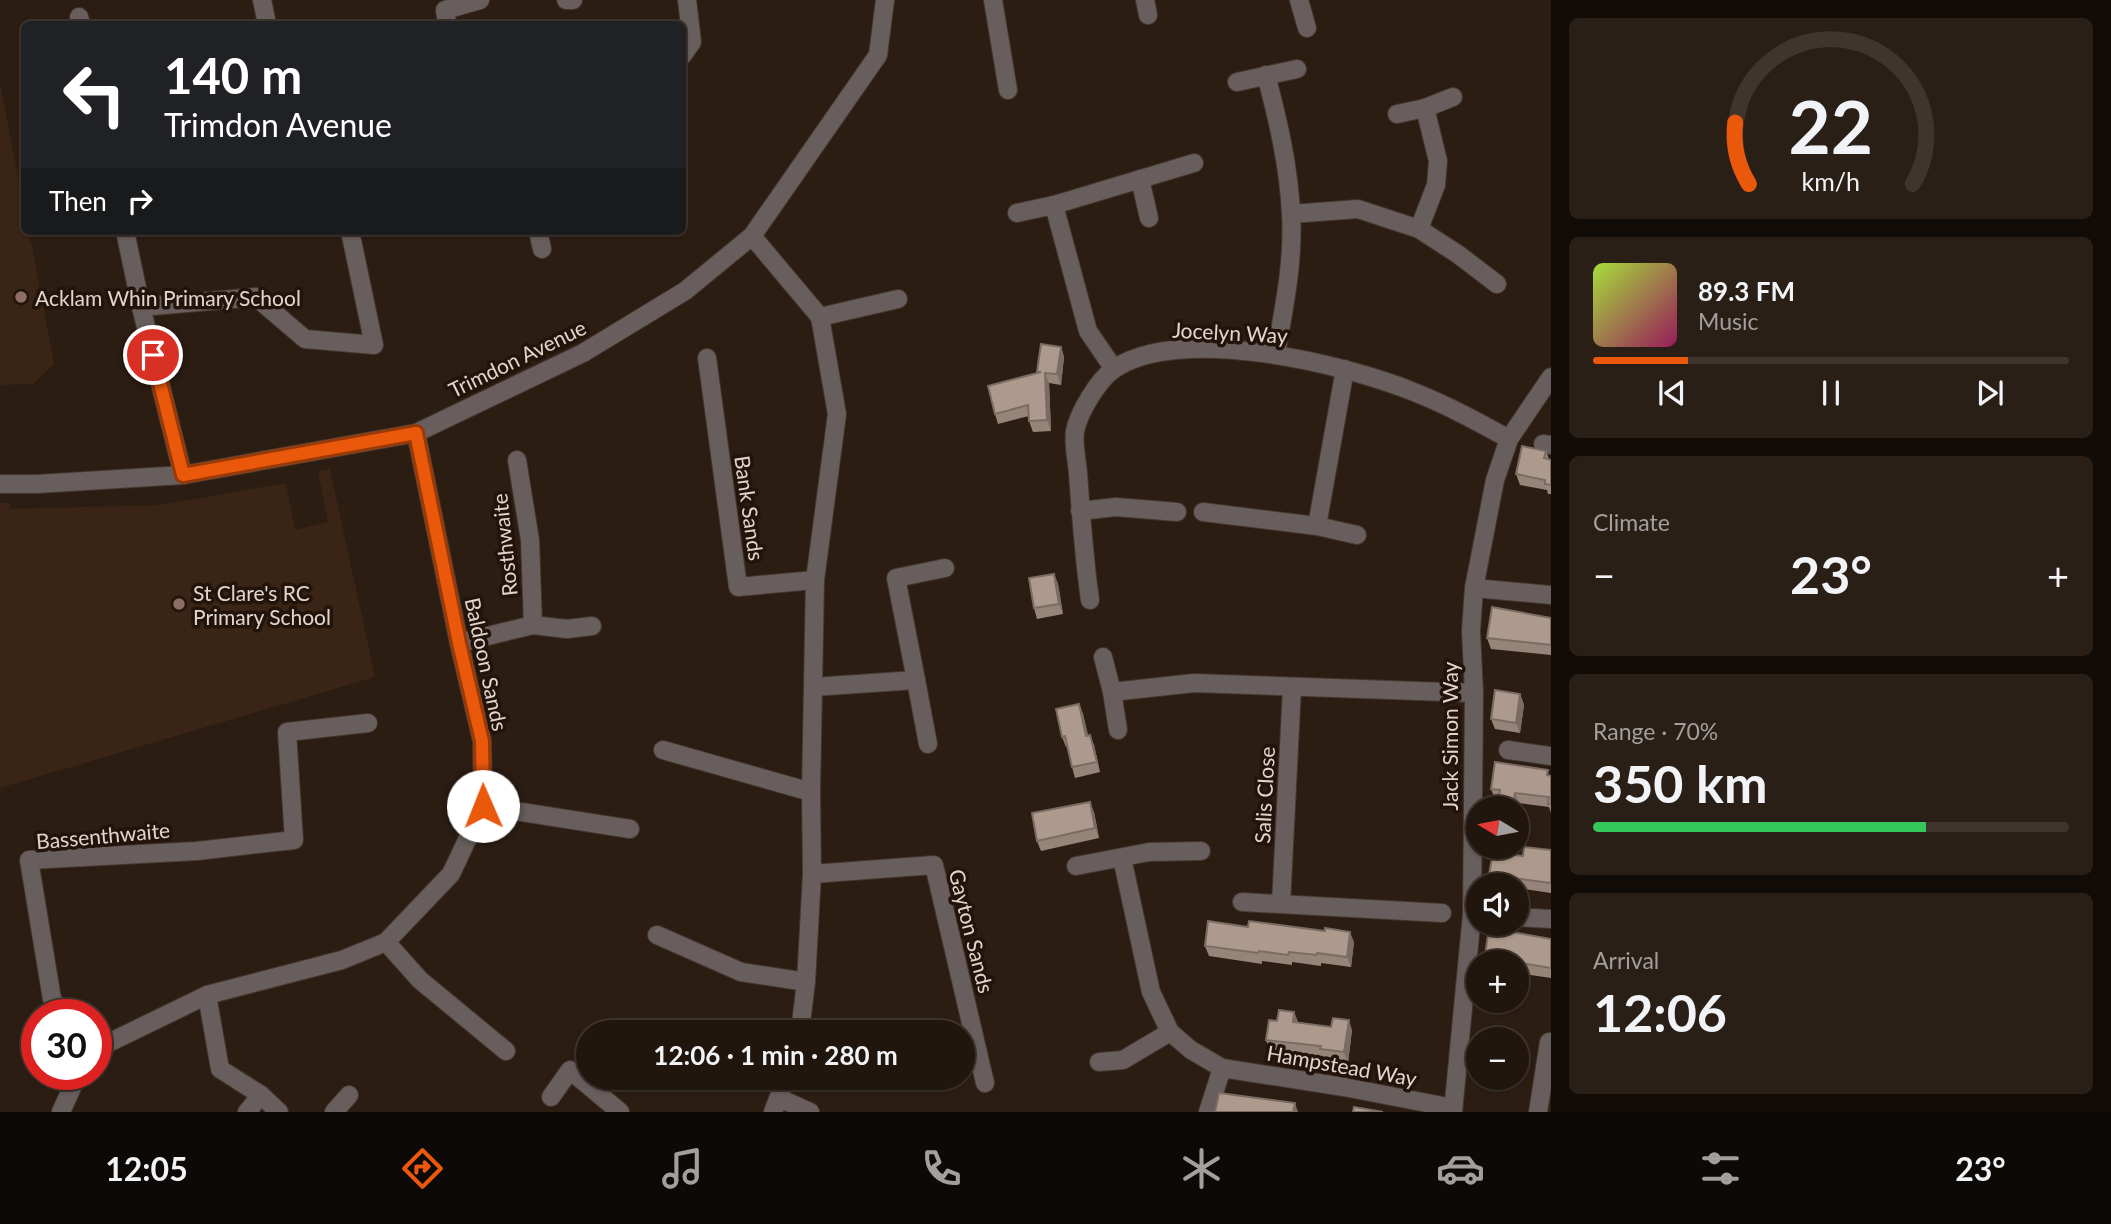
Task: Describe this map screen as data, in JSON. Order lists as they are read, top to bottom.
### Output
{
  "streets": {
    "street": [
      "Jocelyn Way",
      "Trimdon Avenue",
      "Bank Sands",
      "Rosthwaite",
      "Baldoon Sands",
      "Jack Simon Way",
      "Salis Close",
      "Bassenthwaite",
      "Gayton Sands",
      "Hampstead Way"
    ]
  },
  "crossings": [
    ["Jocelyn Way", "Jack Simon Way"],
    ["Trimdon Avenue", "Baldoon Sands"],
    ["Jack Simon Way", "Hampstead Way"]
  ],
  "places": ["Acklam Whin Primary School", "St Clare's RC Primary School"],
  "north": "left",
  "page": {
    "turn": ["140 m", "Trimdon Avenue"],
    "then": "Then",
    "song": ["89.3 FM", "Music"],
    "tile": [
      "Climate",
      ["Range · 70%", "350 km"],
      ["Arrival", "12:06"]
    ],
    "heat": ["−", "23°", "+"],
    "map_buttons": ["+", "−"],
    "limit": "30",
    "trip": "12:06 · 1 min · 280 m",
    "tabs": ["12:05", "23°"],
    "gauge": ["22", "km/h"]
  }
}
